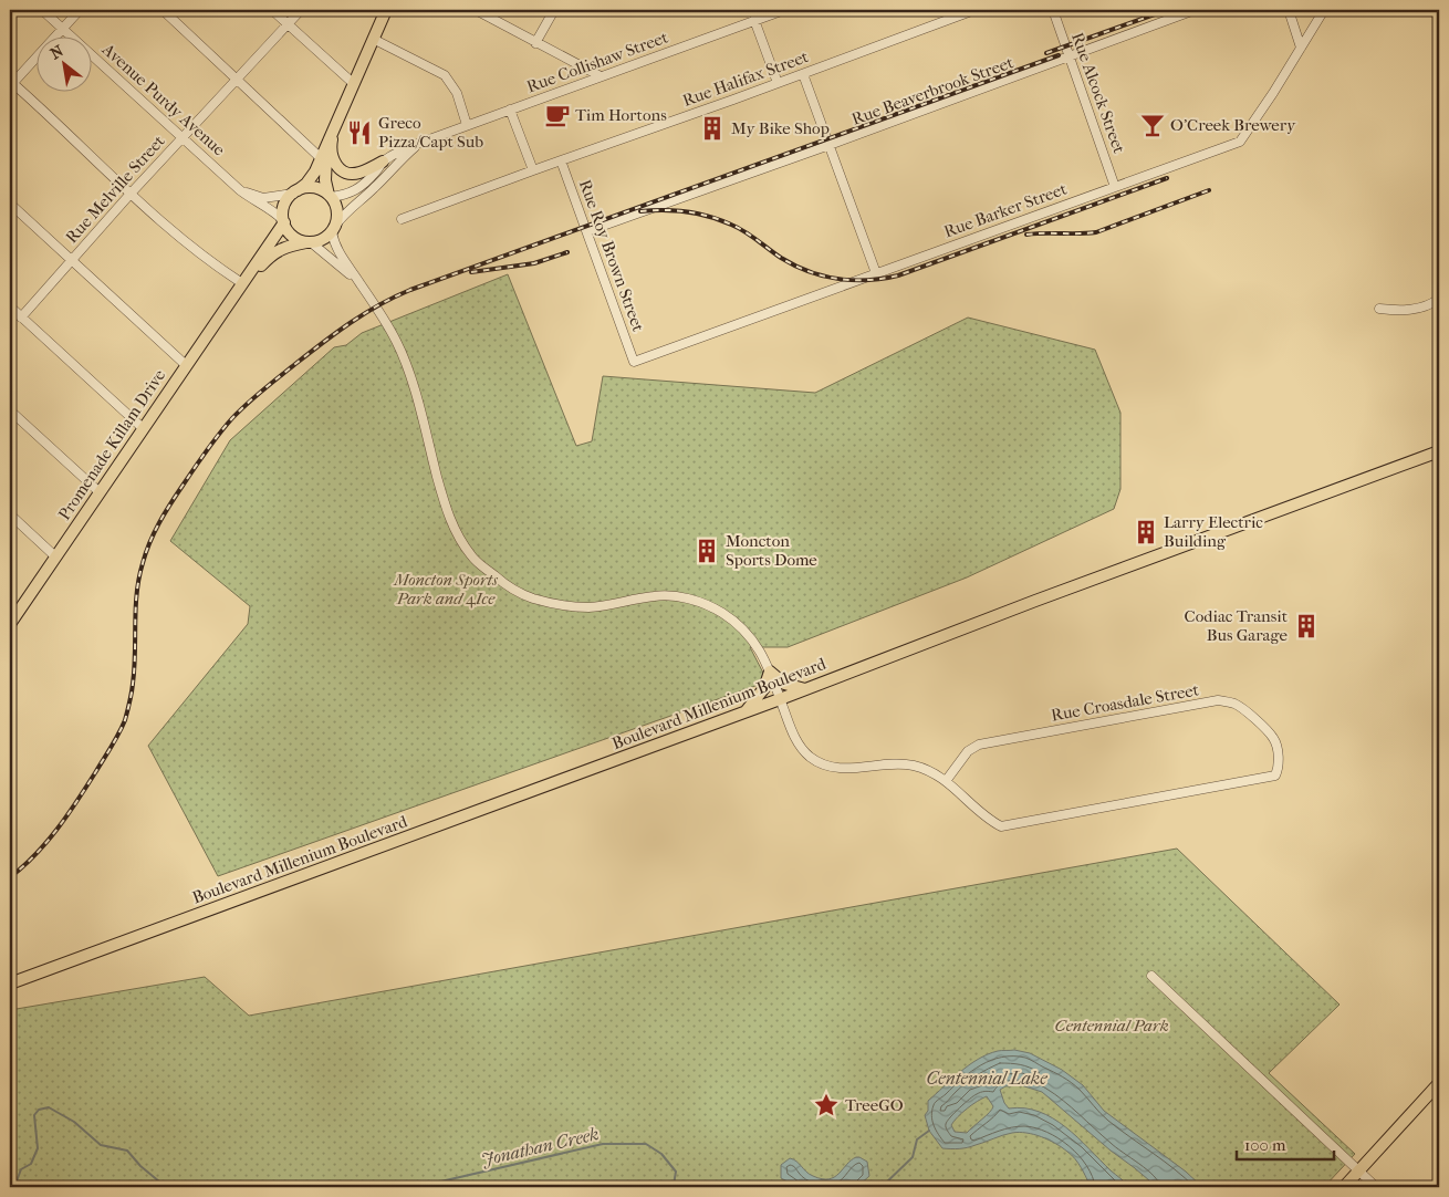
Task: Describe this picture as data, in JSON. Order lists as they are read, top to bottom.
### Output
{
  "streets": {
    "main road": ["Promenade Killam Drive", "Boulevard Millenium Boulevard"],
    "street": [
      "Rue Collishaw Street",
      "Rue Halifax Street",
      "Rue Beaverbrook Street",
      "Rue Alcock Street",
      "Avenue Purdy Avenue",
      "Rue Melville Street",
      "Rue Barker Street",
      "Rue Roy Brown Street",
      "Rue Croasdale Street"
    ]
  },
  "crossings": [
    ["Rue Collishaw Street", "Avenue Purdy Avenue"],
    ["Rue Collishaw Street", "Promenade Killam Drive"],
    ["Rue Halifax Street", "Rue Roy Brown Street"],
    ["Rue Beaverbrook Street", "Rue Alcock Street"],
    ["Rue Beaverbrook Street", "Rue Roy Brown Street"],
    ["Rue Alcock Street", "Rue Barker Street"],
    ["Avenue Purdy Avenue", "Rue Melville Street"],
    ["Avenue Purdy Avenue", "Promenade Killam Drive"],
    ["Rue Barker Street", "Rue Roy Brown Street"]
  ],
  "water": ["Centennial Lake", "Jonathan Creek"],
  "parks": ["Moncton Sports Park and 4Ice", "Centennial Park"],
  "places": {
    "cafe": ["Tim Hortons"],
    "bar": ["O'Creek Brewery"],
    "building": [
      "My Bike Shop",
      "Larry Electric Building",
      "Moncton Sports Dome",
      "Codiac Transit Bus Garage"
    ],
    "restaurant": ["Greco Pizza/Capt Sub"],
    "place": ["TreeGO"]
  },
  "scale_bar": "100 m",
  "north": "top left"
}
